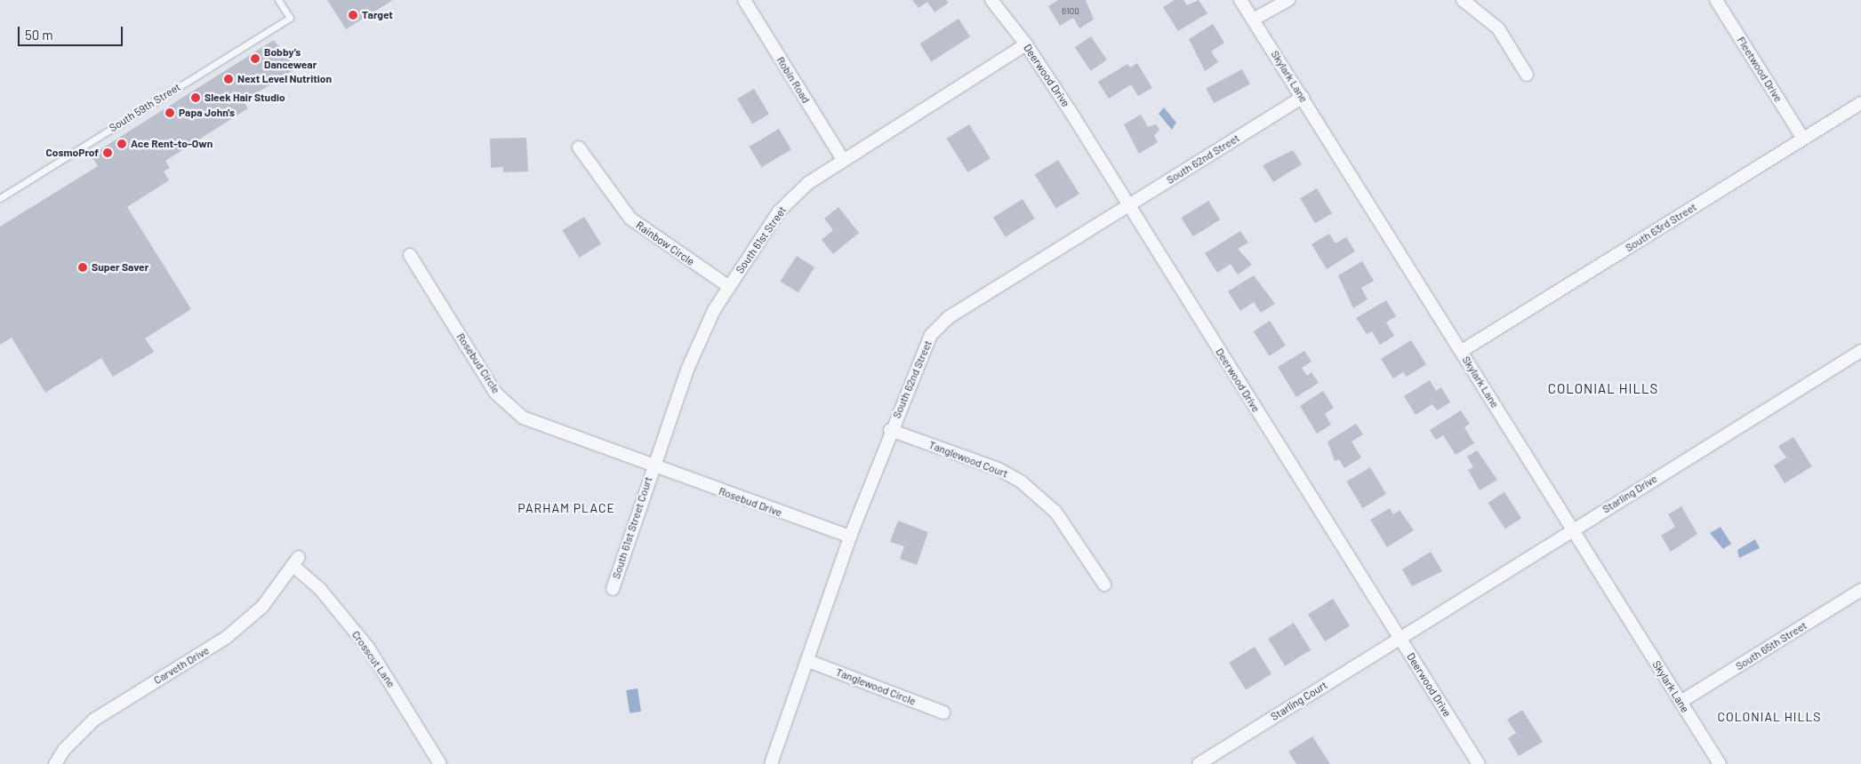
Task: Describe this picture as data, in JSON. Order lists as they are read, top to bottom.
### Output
{
  "streets": {
    "street": [
      "Fleetwood Drive",
      "Deerwood Drive",
      "Skylark Lane",
      "Robin Road",
      "South 62nd Street",
      "South 63rd Street",
      "South 61st Street",
      "Rainbow Circle",
      "Rosebud Circle",
      "Tanglewood Court",
      "Starling Drive",
      "Rosebud Drive",
      "South 61st Street Court",
      "South 65th Street",
      "Crosscut Lane",
      "Carveth Drive",
      "Tanglewood Circle",
      "Starling Court"
    ],
    "lane": ["South 59th Street"]
  },
  "crossings": [
    ["Fleetwood Drive", "South 63rd Street"],
    ["Deerwood Drive", "South 62nd Street"],
    ["Deerwood Drive", "South 61st Street"],
    ["Deerwood Drive", "Starling Drive"],
    ["Deerwood Drive", "Starling Court"],
    ["Skylark Lane", "South 62nd Street"],
    ["Skylark Lane", "South 63rd Street"],
    ["Skylark Lane", "Starling Drive"],
    ["Skylark Lane", "South 65th Street"],
    ["Robin Road", "South 61st Street"],
    ["South 62nd Street", "Tanglewood Court"],
    ["South 62nd Street", "Rosebud Drive"],
    ["South 62nd Street", "Tanglewood Circle"],
    ["South 61st Street", "Rainbow Circle"],
    ["South 61st Street", "Rosebud Circle"],
    ["South 61st Street", "Rosebud Drive"],
    ["South 61st Street", "South 61st Street Court"],
    ["Rosebud Circle", "Rosebud Drive"],
    ["Rosebud Circle", "South 61st Street Court"],
    ["Starling Drive", "Starling Court"],
    ["Rosebud Drive", "South 61st Street Court"],
    ["Crosscut Lane", "Carveth Drive"]
  ],
  "districts": ["COLONIAL HILLS", "PARHAM PLACE", "COLONIAL HILLS"],
  "places": [
    "Target",
    "Bobby’s Dancewear",
    "Next Level Nutrition",
    "Sleek Hair Studio",
    "Papa John's",
    "Ace Rent-to-Own",
    "CosmoProf",
    "Super Saver"
  ],
  "house_numbers": ["6100"],
  "scale_bar": "50 m"
}
